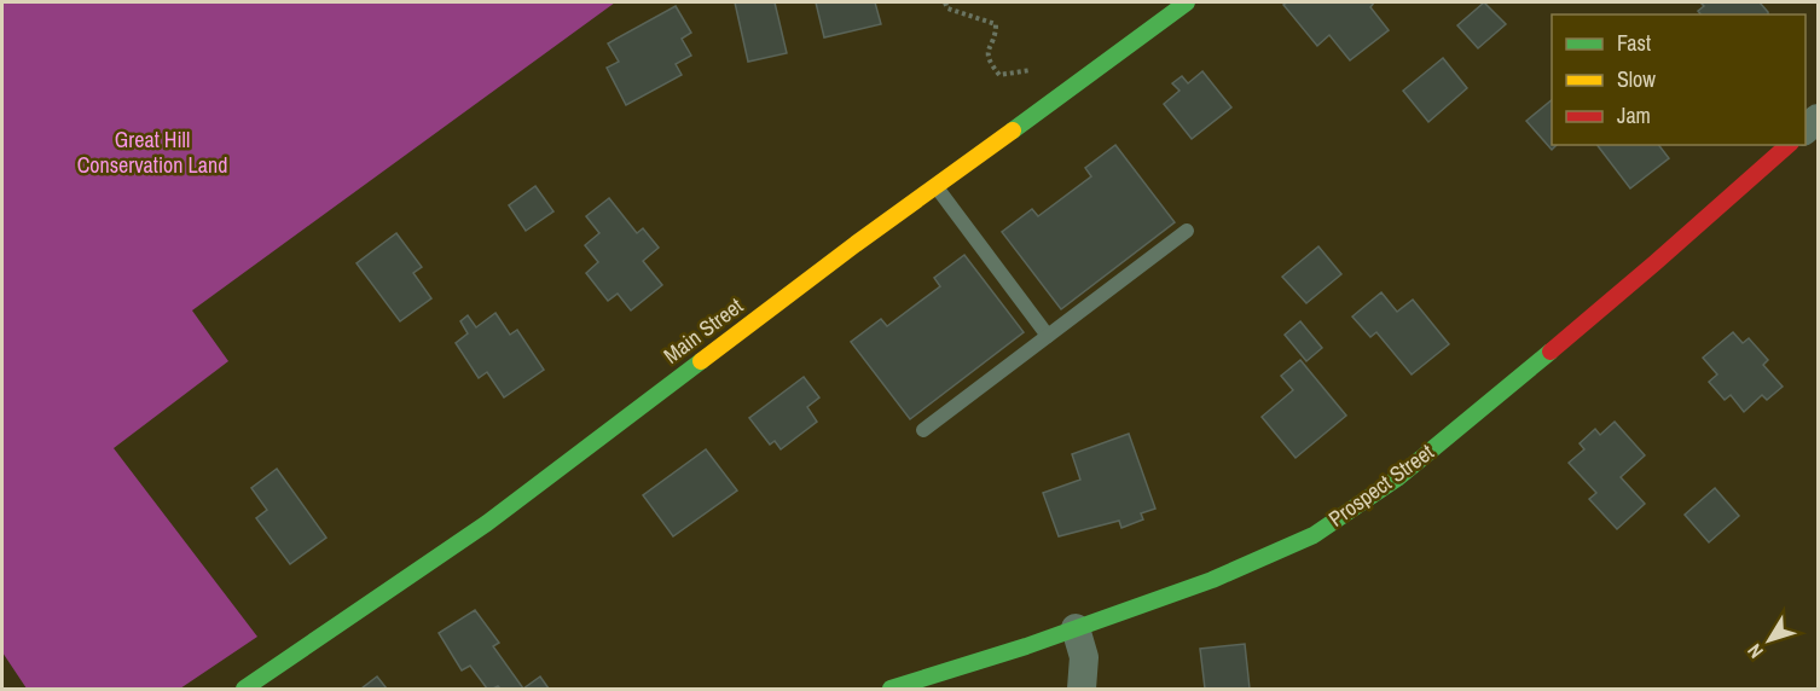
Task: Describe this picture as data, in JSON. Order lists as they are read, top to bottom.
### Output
{
  "streets": {
    "main road": ["Main Street", "Prospect Street"]
  },
  "parks": ["Great Hill Conservation Land"],
  "legend": ["Fast", "Slow", "Jam"],
  "north": "bottom left"
}
